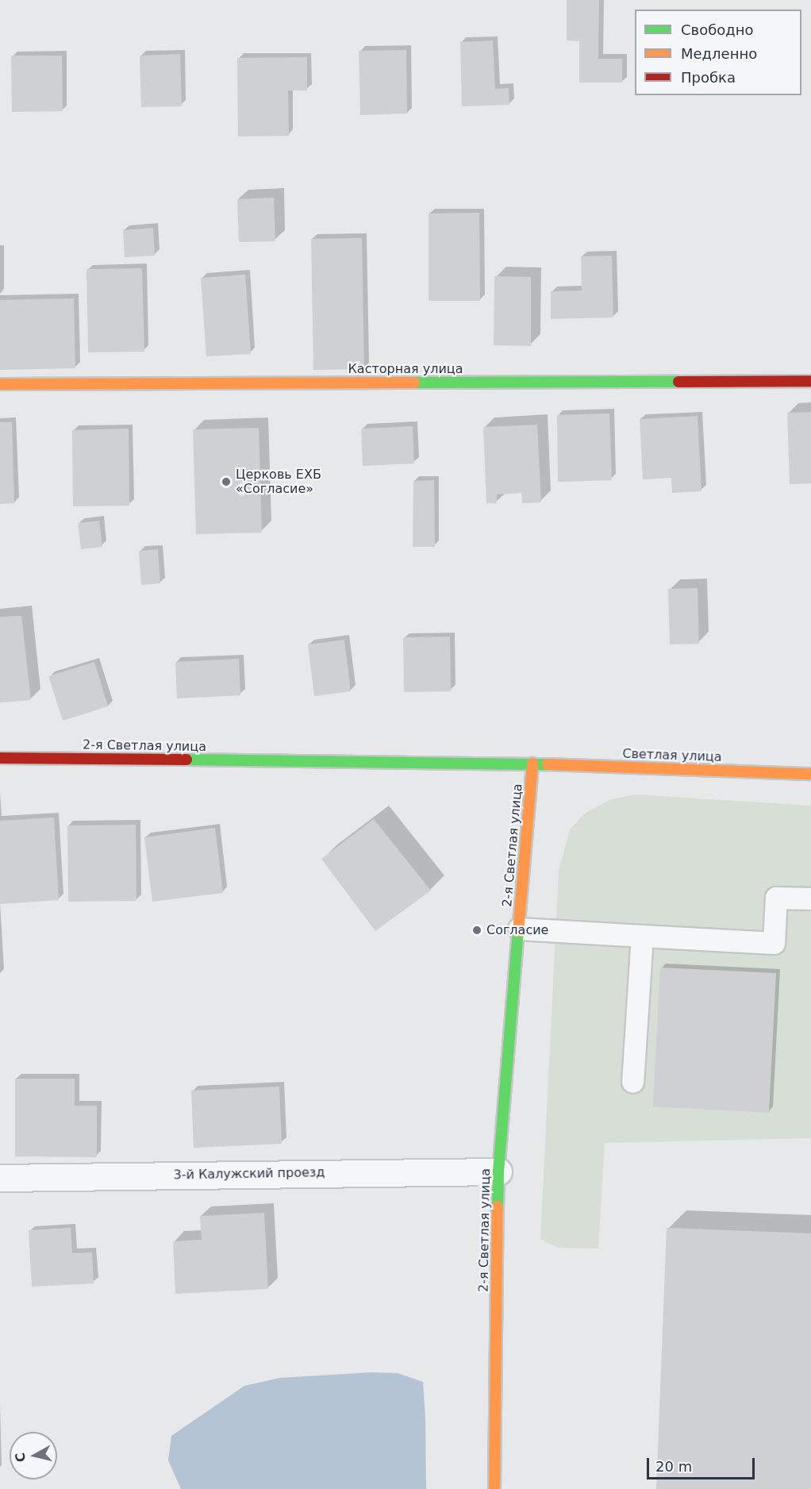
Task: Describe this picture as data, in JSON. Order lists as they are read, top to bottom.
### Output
{
  "streets": {
    "street": [
      "Касторная улица",
      "2-я Светлая улица",
      "Светлая улица",
      "3-й Калужский проезд"
    ]
  },
  "crossings": [
    ["2-я Светлая улица", "Светлая улица"],
    ["2-я Светлая улица", "3-й Калужский проезд"]
  ],
  "places": ["Церковь ЕХБ «Согласие»", "Согласие"],
  "legend": ["Свободно", "Медленно", "Пробка"],
  "scale_bar": "20 m",
  "north": "left"
}
